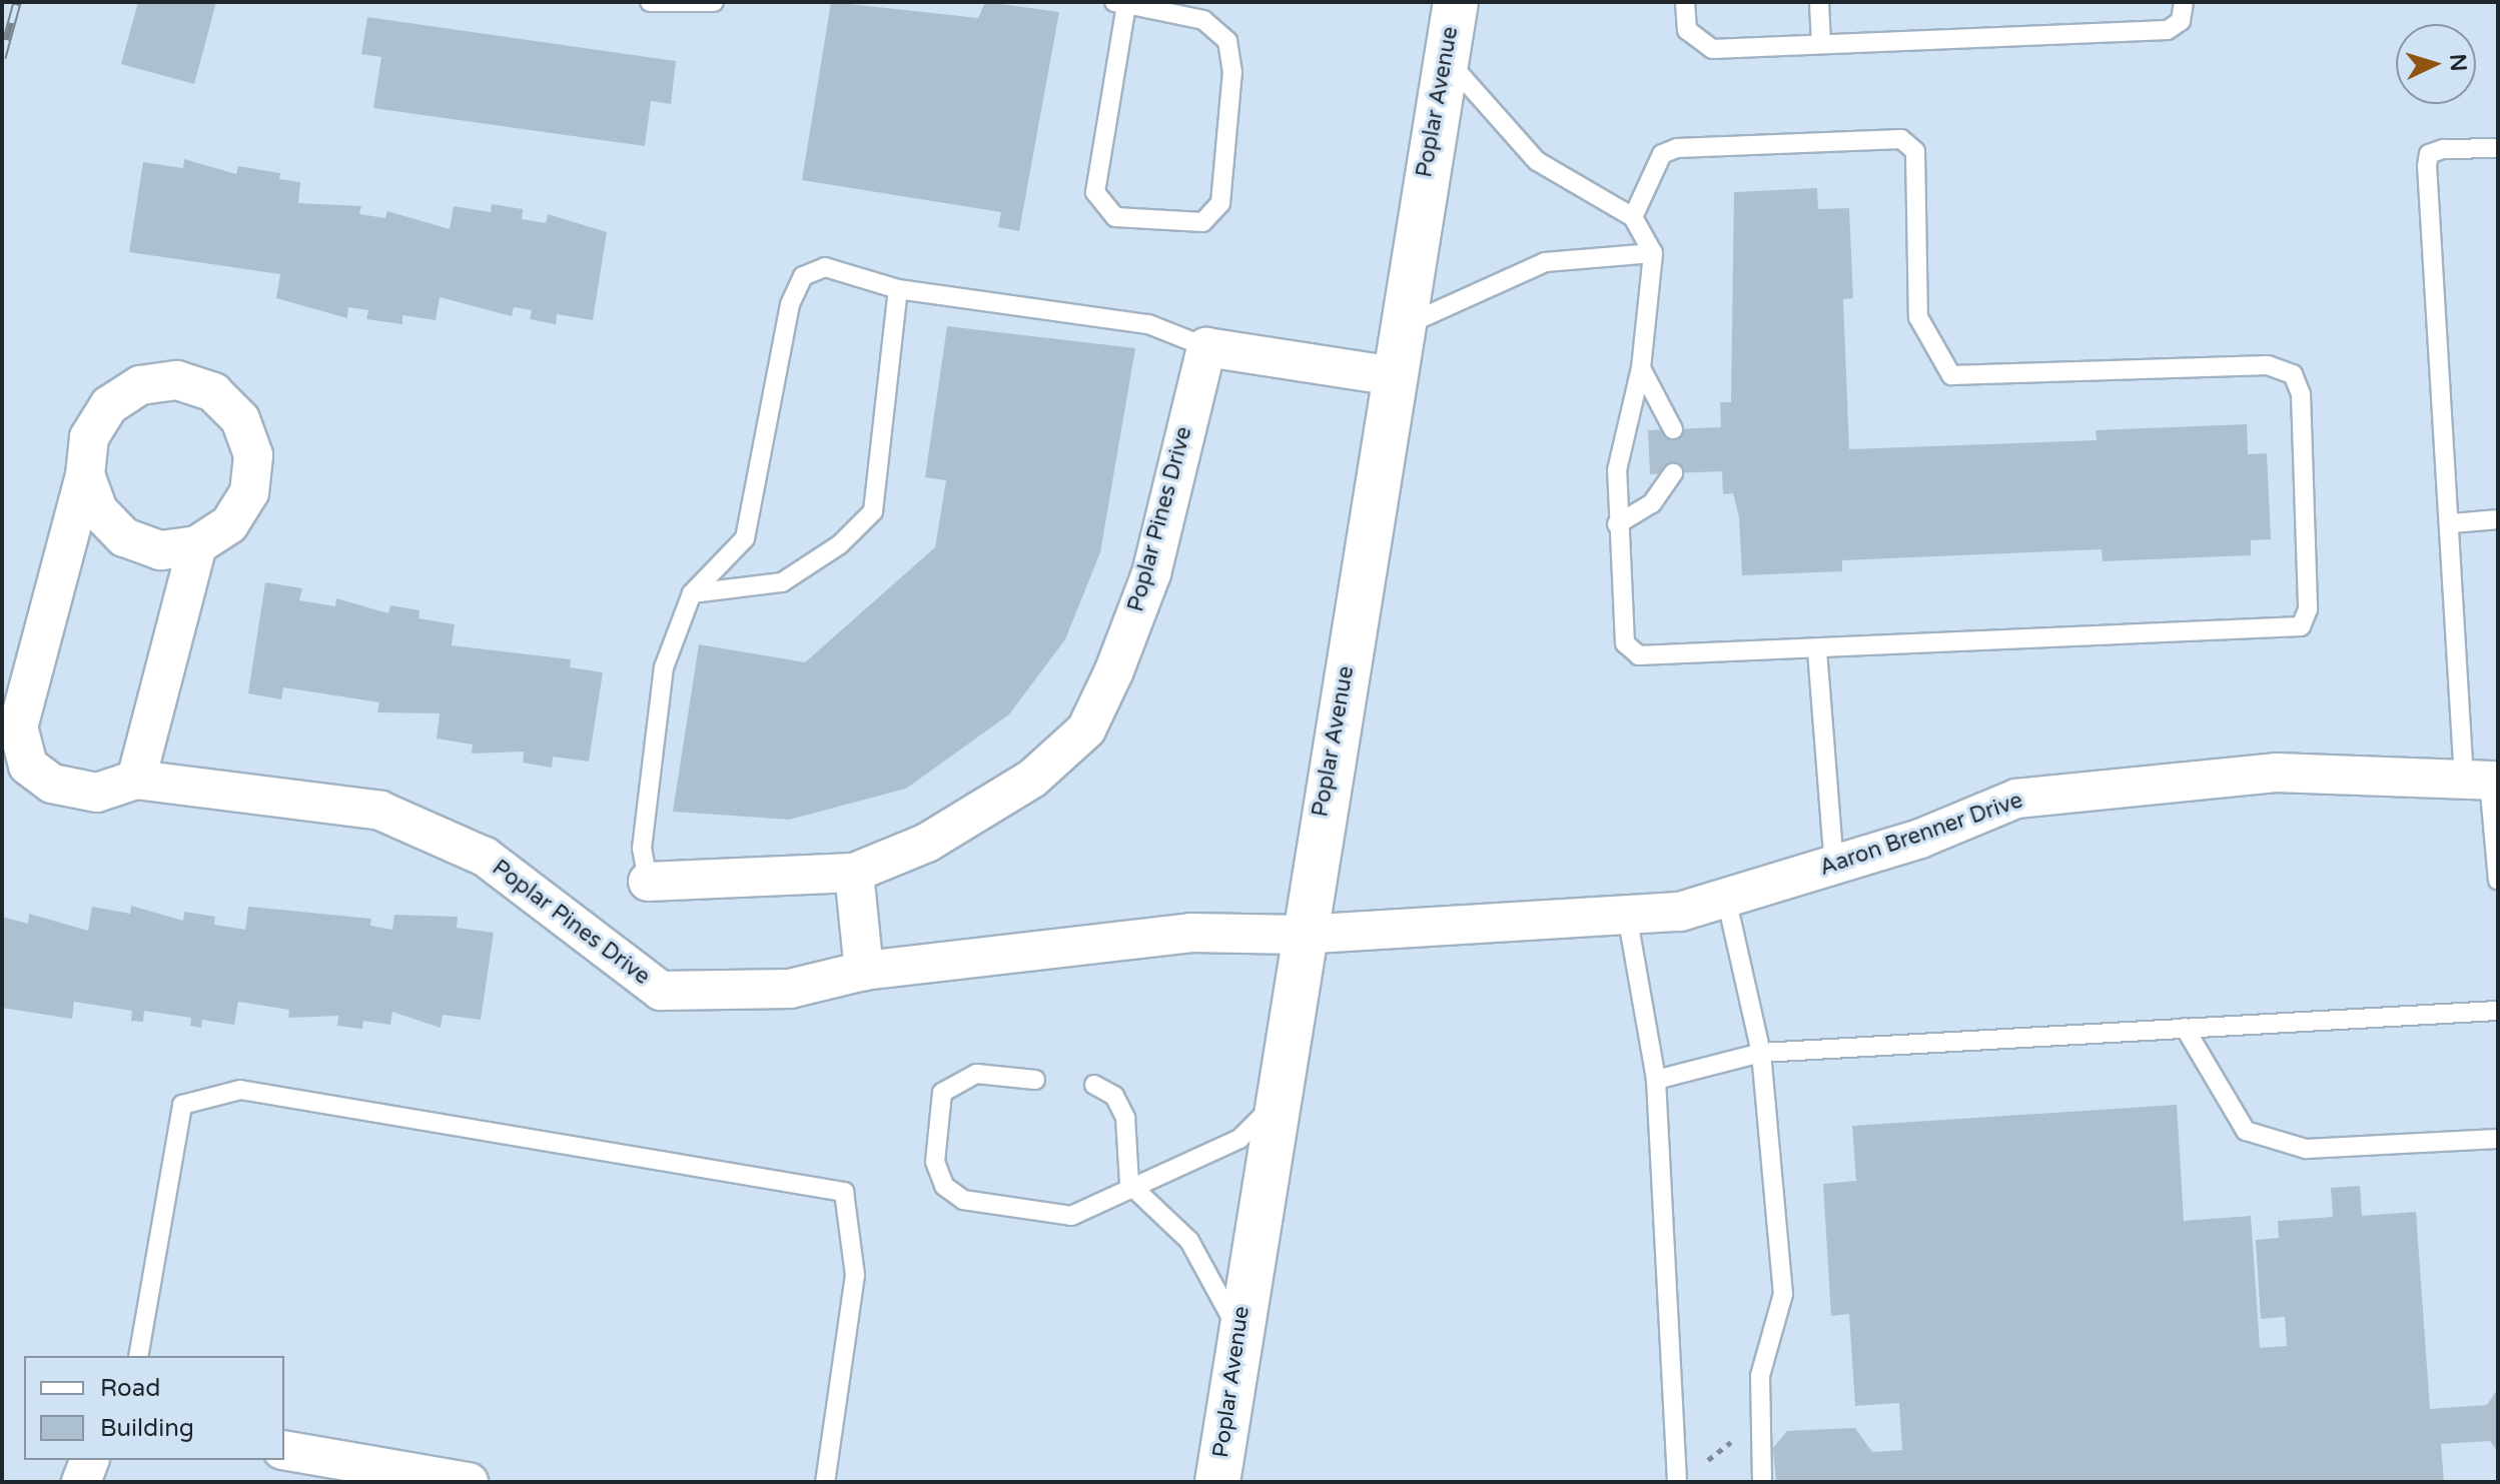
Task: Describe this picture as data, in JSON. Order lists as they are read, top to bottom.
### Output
{
  "streets": {
    "main road": ["Poplar Avenue"],
    "street": ["Poplar Pines Drive", "Aaron Brenner Drive"]
  },
  "crossings": [
    ["Poplar Avenue", "Poplar Pines Drive"],
    ["Poplar Avenue", "Aaron Brenner Drive"],
    ["Poplar Pines Drive", "Aaron Brenner Drive"]
  ],
  "legend": ["Road", "Building"],
  "north": "right"
}
